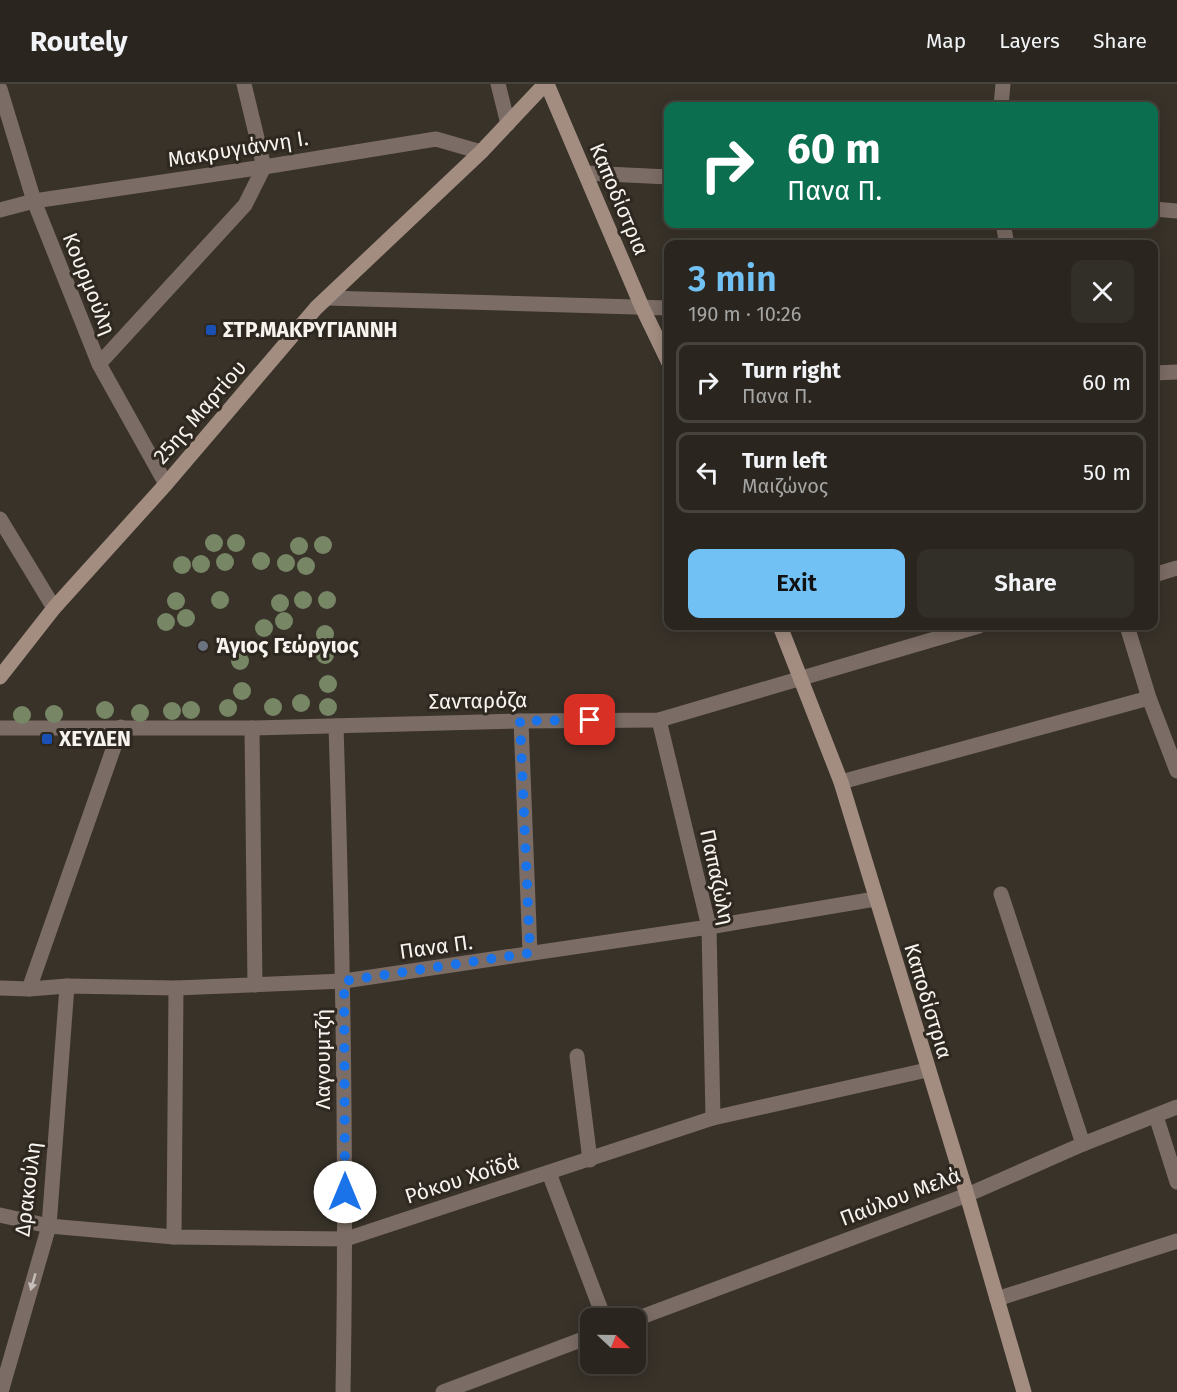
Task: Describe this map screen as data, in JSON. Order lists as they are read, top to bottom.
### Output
{
  "streets": {
    "street": [
      "Μακρυγιάννη Ι.",
      "Καποδίστρια",
      "Κουρμούλη",
      "25ης Μαρτίου",
      "Σανταρόζα",
      "Παπαζώλη",
      "Πανα Π.",
      "Λαγουμτζή",
      "Ρόκου Χοϊδά",
      "Δρακούλη",
      "Παύλου Μελά"
    ]
  },
  "crossings": [
    ["Μακρυγιάννη Ι.", "Κουρμούλη"],
    ["Μακρυγιάννη Ι.", "25ης Μαρτίου"],
    ["Καποδίστρια", "25ης Μαρτίου"],
    ["Καποδίστρια", "Σανταρόζα"],
    ["Καποδίστρια", "Πανα Π."],
    ["Καποδίστρια", "Ρόκου Χοϊδά"],
    ["Καποδίστρια", "Παύλου Μελά"],
    ["Κουρμούλη", "25ης Μαρτίου"],
    ["Σανταρόζα", "Παπαζώλη"],
    ["Σανταρόζα", "Λαγουμτζή"],
    ["Παπαζώλη", "Πανα Π."],
    ["Παπαζώλη", "Ρόκου Χοϊδά"],
    ["Πανα Π.", "Λαγουμτζή"],
    ["Πανα Π.", "Δρακούλη"],
    ["Λαγουμτζή", "Ρόκου Χοϊδά"],
    ["Ρόκου Χοϊδά", "Δρακούλη"]
  ],
  "one_way": ["Δρακούλη"],
  "places": {
    "transit": ["ΣΤΡ.ΜΑΚΡΥΓΙΑΝΝΗ", "ΧΕΥΔΕΝ"],
    "other": ["Άγιος Γεώργιος"]
  },
  "north": "right",
  "page": {
    "header": "Routely",
    "nav": ["Map", "Layers", "Share"],
    "turn": ["60 m", "Πανα Π."],
    "heading": ["3 min", "190 m · 10:26"],
    "list": [
      {
        "name": "Turn right",
        "note": "Πανα Π.",
        "value": "60 m"
      },
      {
        "name": "Turn left",
        "note": "Μαιζώνος",
        "value": "50 m"
      }
    ],
    "buttons": ["Exit", "Share"]
  }
}
